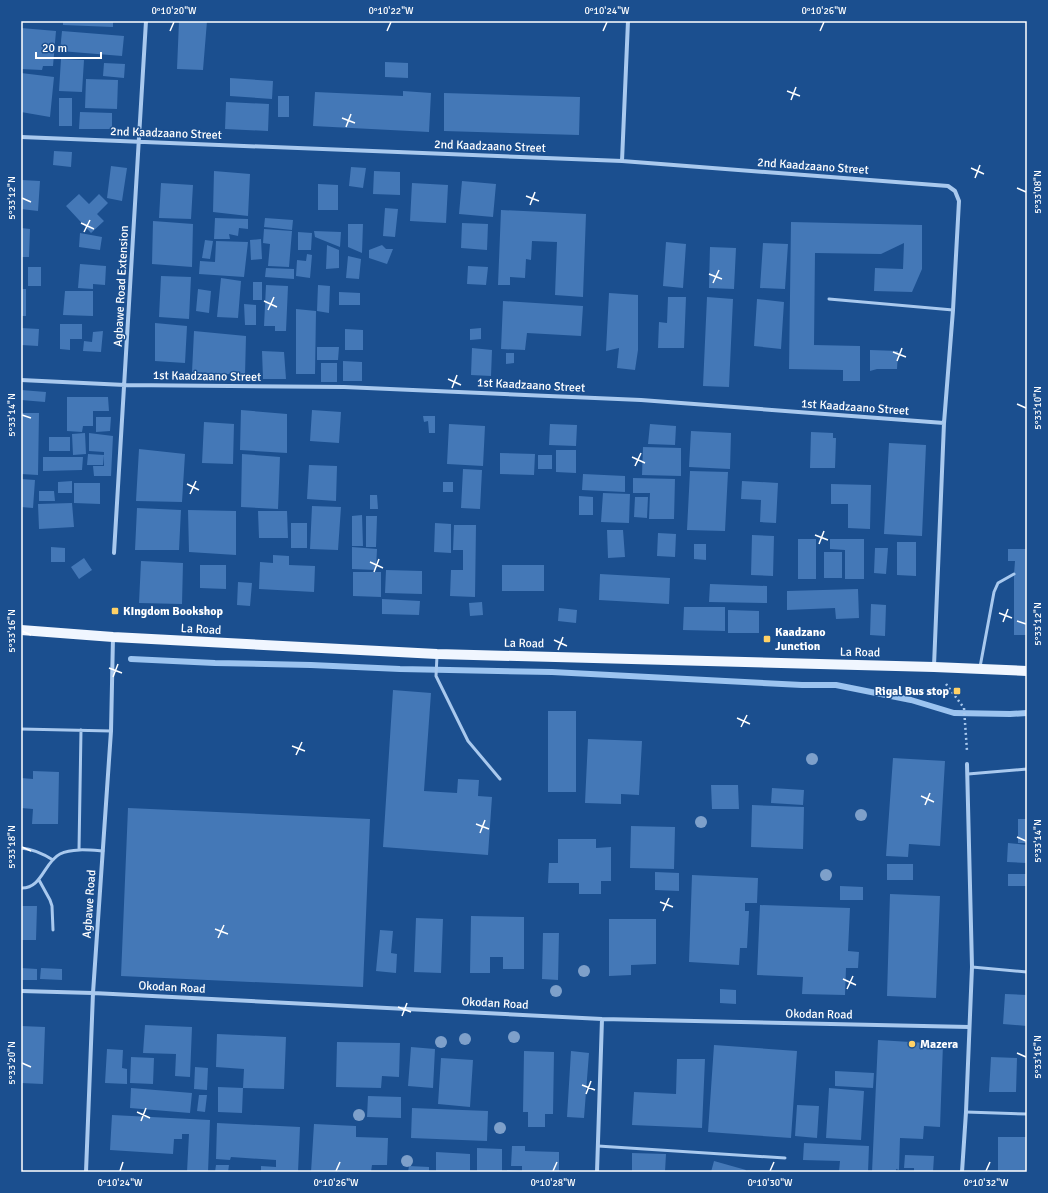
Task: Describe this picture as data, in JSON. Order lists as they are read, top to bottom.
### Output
{
  "streets": {
    "main road": ["La Road"],
    "street": [
      "2nd Kaadzaano Street",
      "Agbawe Road Extension",
      "1st Kaadzaano Street",
      "Agbawe Road",
      "Okodan Road"
    ]
  },
  "crossings": [
    ["2nd Kaadzaano Street", "Agbawe Road Extension"],
    ["Agbawe Road Extension", "1st Kaadzaano Street"],
    ["La Road", "Agbawe Road"],
    ["Agbawe Road", "Okodan Road"]
  ],
  "places": {
    "transit": ["KIngdom Bookshop", "Kaadzano Junction", "Rigal Bus stop"],
    "other": ["Mazera"]
  },
  "scale_bar": "20 m",
  "coordinates": [
    "0°10'20\"W",
    "0°10'22\"W",
    "0°10'24\"W",
    "0°10'26\"W",
    "5°33'08\"N",
    "5°33'12\"N",
    "5°33'10\"N",
    "5°33'14\"N",
    "5°33'16\"N",
    "5°33'18\"N",
    "5°33'20\"N",
    "0°10'28\"W",
    "0°10'30\"W",
    "0°10'32\"W"
  ]
}
